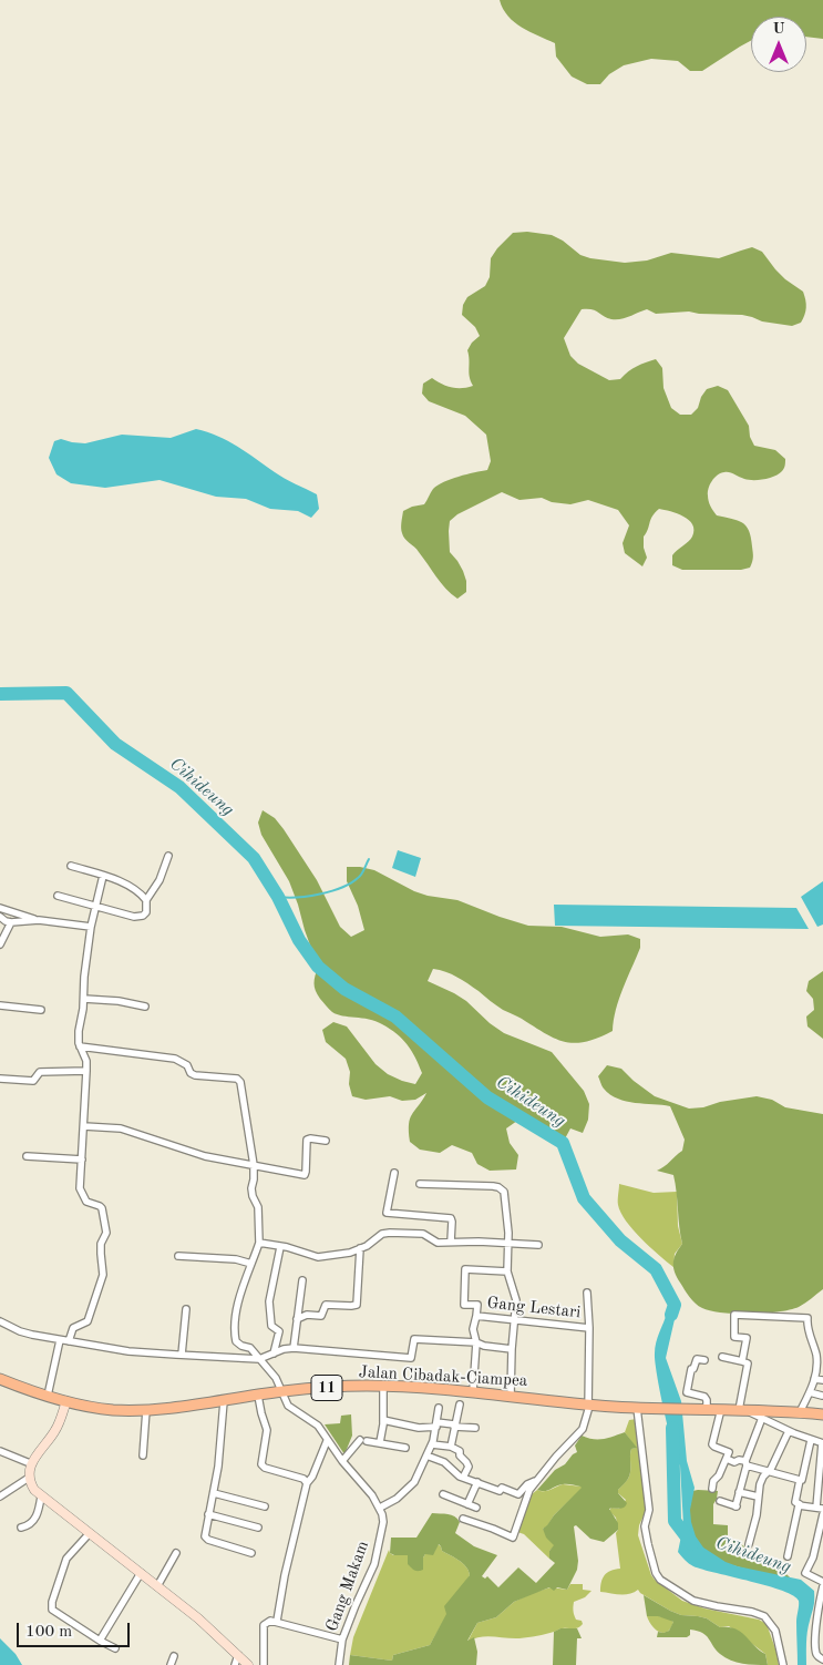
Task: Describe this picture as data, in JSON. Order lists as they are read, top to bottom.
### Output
{
  "streets": {
    "highway": ["Jalan Cibadak-Ciampea", "11"],
    "street": ["Gang Lestari", "Gang Makam"]
  },
  "crossings": [
    ["Gang Lestari", "Jalan Cibadak-Ciampea"]
  ],
  "water": ["Cihideung"],
  "scale_bar": "100 m",
  "north": "top"
}
